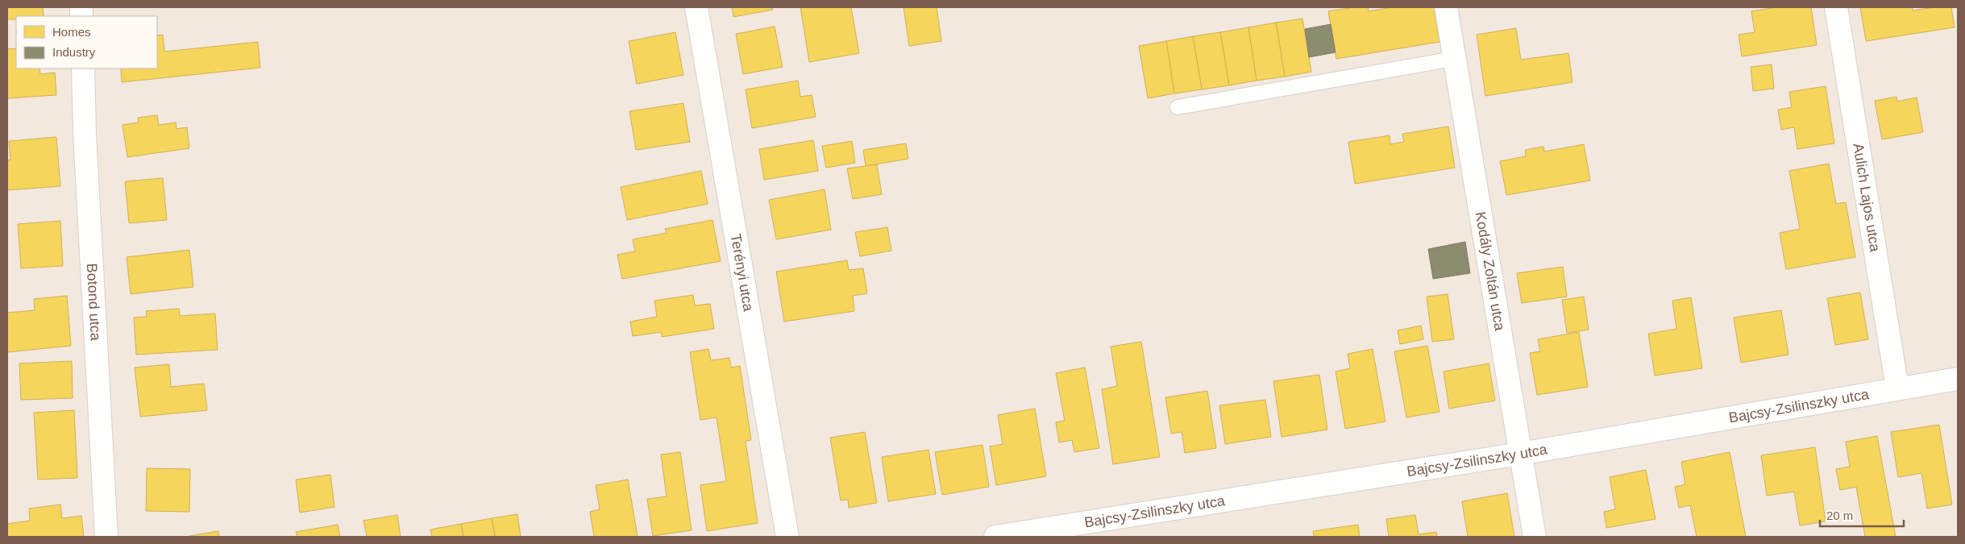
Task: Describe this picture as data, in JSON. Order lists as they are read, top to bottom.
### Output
{
  "streets": {
    "street": [
      "Aulich Lajos utca",
      "Terényi utca",
      "Kodály Zoltán utca",
      "Botond utca",
      "Bajcsy-Zsilinszky utca"
    ]
  },
  "crossings": [
    ["Aulich Lajos utca", "Bajcsy-Zsilinszky utca"],
    ["Kodály Zoltán utca", "Bajcsy-Zsilinszky utca"]
  ],
  "legend": ["Homes", "Industry"],
  "scale_bar": "20 m"
}
